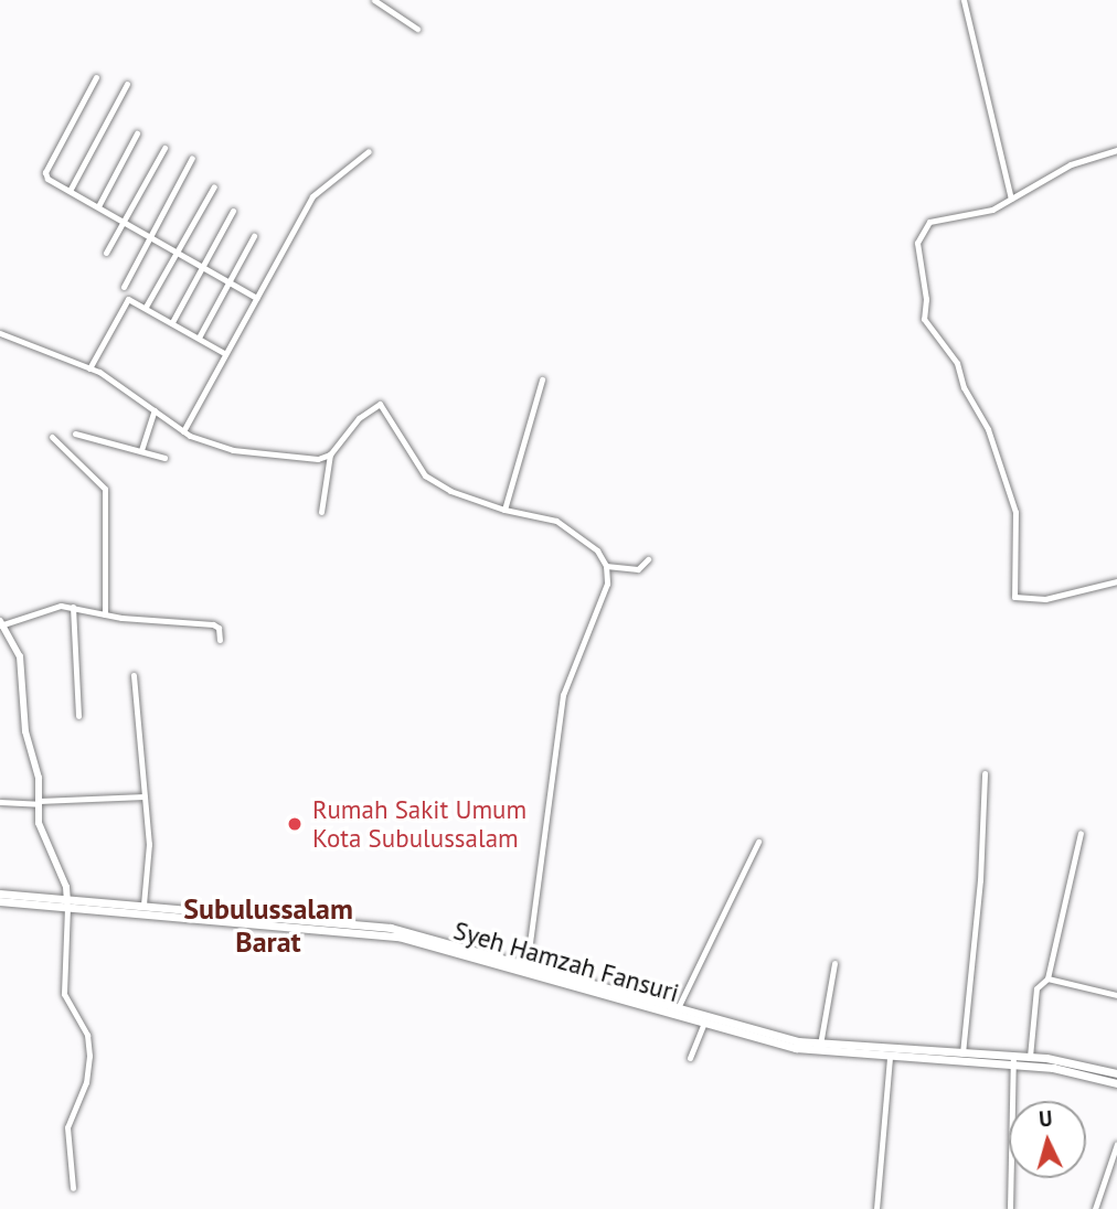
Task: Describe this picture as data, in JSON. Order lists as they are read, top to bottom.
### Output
{
  "streets": {
    "main road": ["Syeh Hamzah Fansuri"]
  },
  "districts": ["Subulussalam Barat"],
  "places": ["Rumah Sakit Umum Kota Subulussalam"],
  "north": "top"
}
